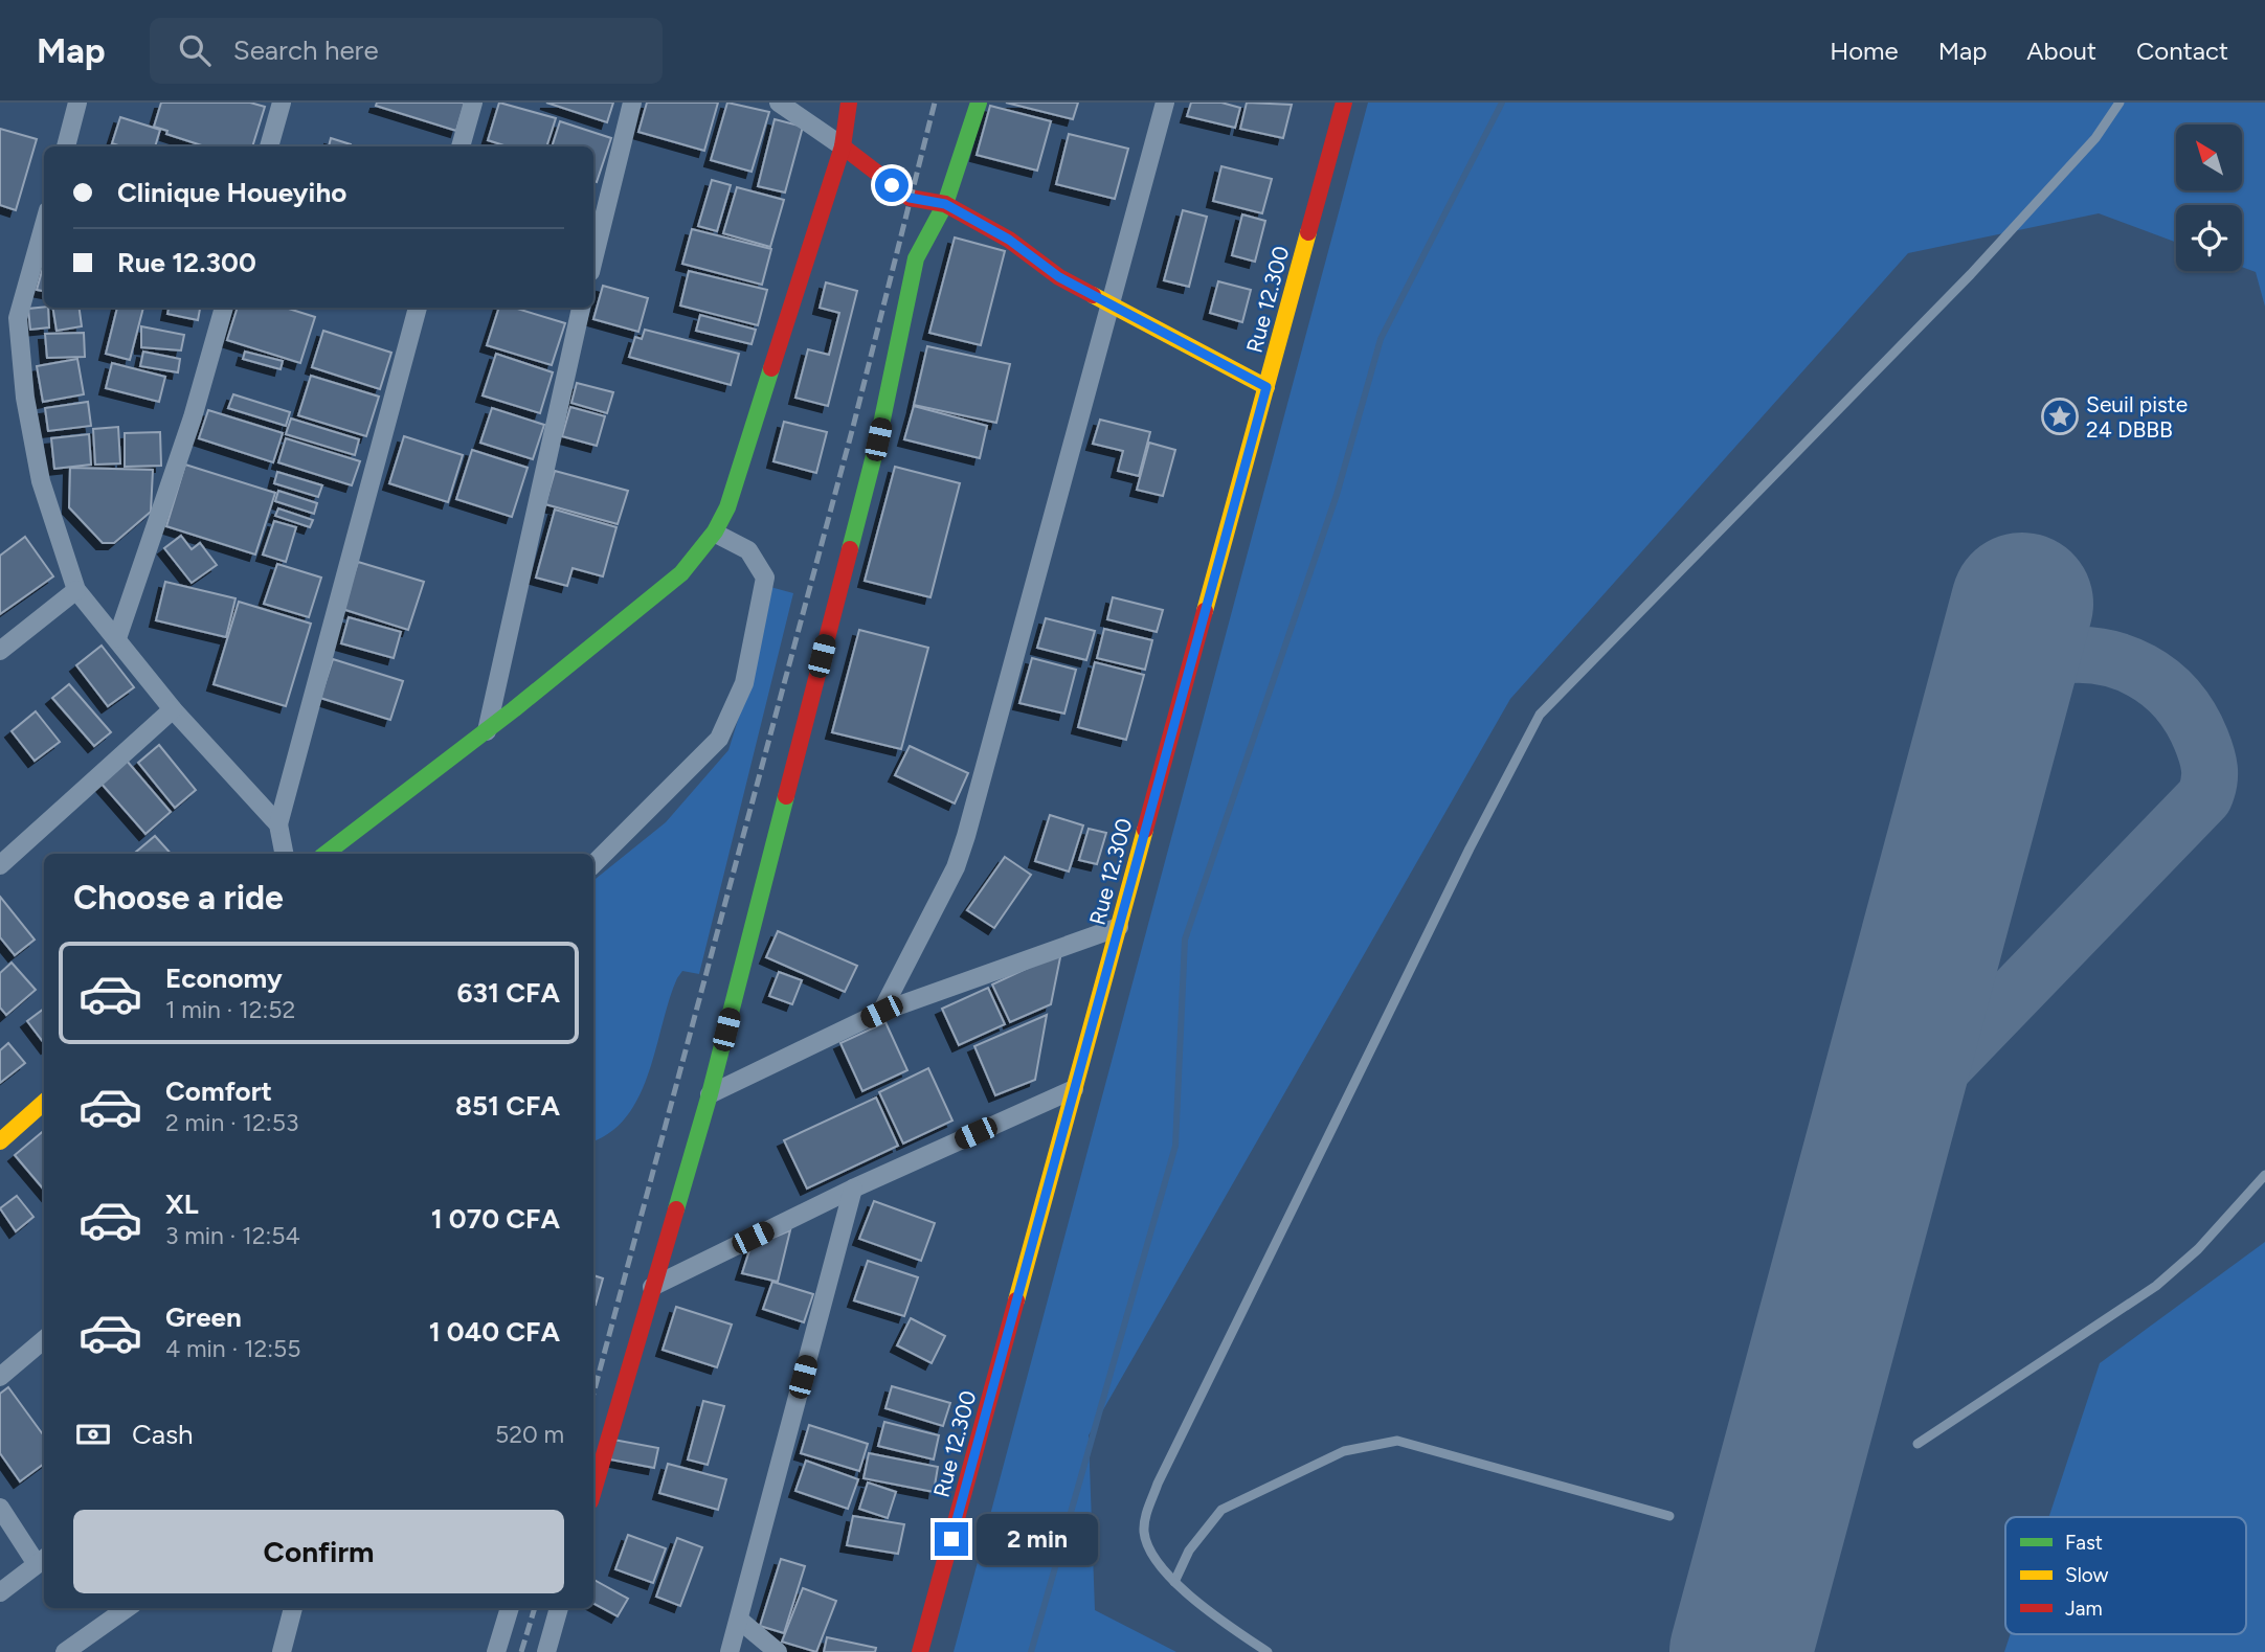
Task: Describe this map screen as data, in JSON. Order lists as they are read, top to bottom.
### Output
{
  "streets": {
    "street": ["Rue 12.300"]
  },
  "places": {
    "place": ["Seuil piste 24 DBBB"]
  },
  "legend": ["Fast", "Slow", "Jam"],
  "north": "top left",
  "page": {
    "header": "Map",
    "search": "Search here",
    "nav": [
      "Home",
      "Map",
      "About",
      "Contact"
    ],
    "banner": ["Clinique Houeyiho", "Rue 12.300"],
    "heading": "Choose a ride",
    "list": [
      {
        "name": "Economy",
        "note": "1 min · 12:52",
        "value": "631 CFA"
      },
      {
        "name": "Comfort",
        "note": "2 min · 12:53",
        "value": "851 CFA"
      },
      {
        "name": "XL",
        "note": "3 min · 12:54",
        "value": "1 070 CFA"
      },
      {
        "name": "Green",
        "note": "4 min · 12:55",
        "value": "1 040 CFA"
      }
    ],
    "pay": ["Cash", "520 m"],
    "buttons": "Confirm",
    "bubble": "2 min"
  }
}
